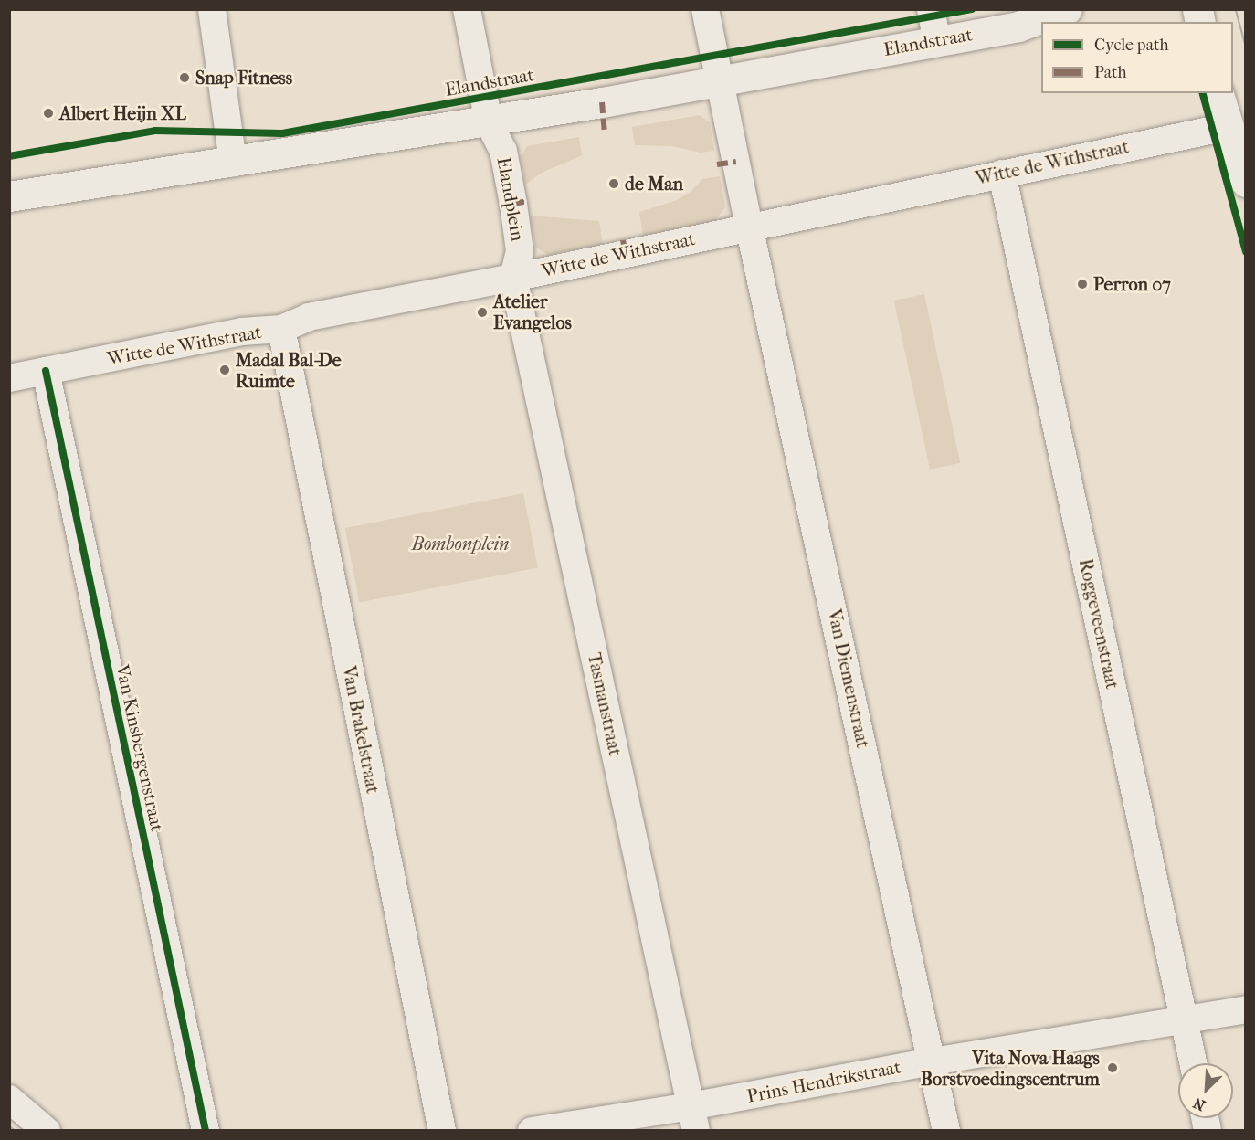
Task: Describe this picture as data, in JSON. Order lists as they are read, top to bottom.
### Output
{
  "streets": {
    "street": [
      "Elandstraat",
      "Witte de Withstraat",
      "Elandplein",
      "Roggeveenstraat",
      "Van Diemenstraat",
      "Tasmanstraat",
      "Van Brakelstraat",
      "Van Kinsbergenstraat",
      "Prins Hendrikstraat"
    ]
  },
  "crossings": [
    ["Elandstraat", "Elandplein"],
    ["Witte de Withstraat", "Elandplein"],
    ["Witte de Withstraat", "Roggeveenstraat"],
    ["Witte de Withstraat", "Van Diemenstraat"],
    ["Witte de Withstraat", "Tasmanstraat"],
    ["Witte de Withstraat", "Van Brakelstraat"],
    ["Witte de Withstraat", "Van Kinsbergenstraat"],
    ["Elandplein", "Tasmanstraat"],
    ["Roggeveenstraat", "Prins Hendrikstraat"],
    ["Van Diemenstraat", "Prins Hendrikstraat"],
    ["Tasmanstraat", "Prins Hendrikstraat"]
  ],
  "parks": ["Bombonplein"],
  "places": [
    "Snap Fitness",
    "Albert Heijn XL",
    "de Man",
    "Perron 07",
    "Atelier Evangelos",
    "Madal Bal-De Ruimte",
    "Vita Nova Haags Borstvoedingscentrum"
  ],
  "legend": ["Cycle path", "Path"],
  "north": "bottom left"
}
